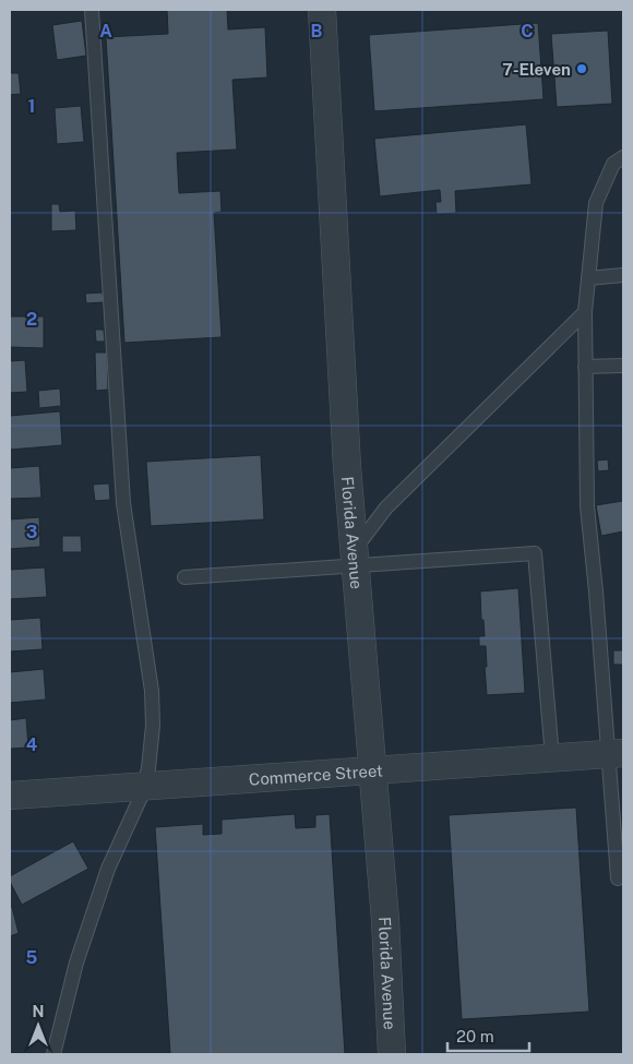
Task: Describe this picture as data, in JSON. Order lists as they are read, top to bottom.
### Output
{
  "streets": {
    "street": ["Florida Avenue", "Commerce Street"]
  },
  "crossings": [
    ["Florida Avenue", "Commerce Street"]
  ],
  "places": ["7-Eleven"],
  "scale_bar": "20 m",
  "north": "top",
  "grid": {
    "columns": ["A", "B", "C"],
    "rows": [
      "1",
      "2",
      "3",
      "4",
      "5"
    ]
  }
}
